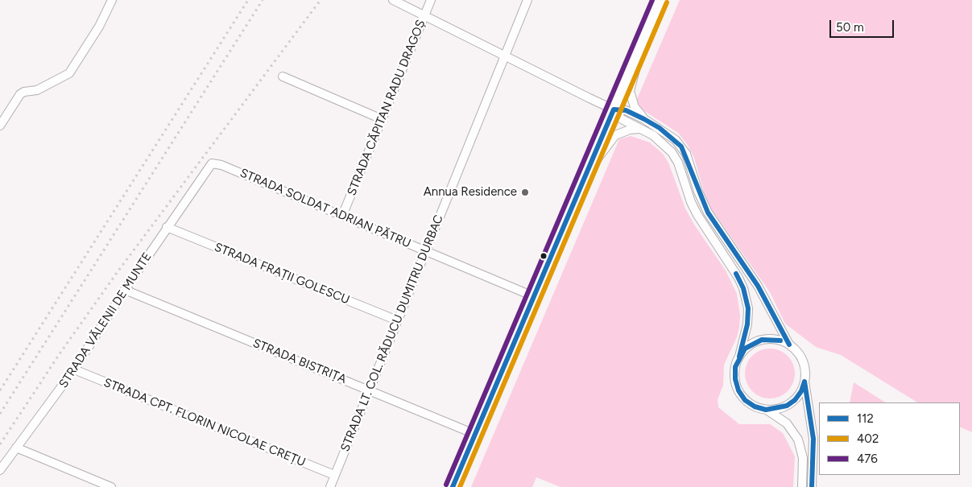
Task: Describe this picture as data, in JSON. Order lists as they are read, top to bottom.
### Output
{
  "streets": {
    "street": [
      "STRADA CĂPITAN RADU DRAGOȘ",
      "STRADA SOLDAT ADRIAN PĂTRU",
      "STRADA FRAȚII GOLESCU",
      "STRADA VĂLENII DE MUNTE",
      "STRADA LT. COL. RĂDUCU DUMITRU DURBAC",
      "STRADA BISTRIȚA",
      "STRADA CPT. FLORIN NICOLAE CREȚU"
    ]
  },
  "crossings": [
    ["STRADA CĂPITAN RADU DRAGOȘ", "STRADA SOLDAT ADRIAN PĂTRU"],
    ["STRADA SOLDAT ADRIAN PĂTRU", "STRADA VĂLENII DE MUNTE"],
    ["STRADA SOLDAT ADRIAN PĂTRU", "STRADA LT. COL. RĂDUCU DUMITRU DURBAC"],
    ["STRADA FRAȚII GOLESCU", "STRADA VĂLENII DE MUNTE"],
    ["STRADA FRAȚII GOLESCU", "STRADA LT. COL. RĂDUCU DUMITRU DURBAC"],
    ["STRADA VĂLENII DE MUNTE", "STRADA BISTRIȚA"],
    ["STRADA VĂLENII DE MUNTE", "STRADA CPT. FLORIN NICOLAE CREȚU"],
    ["STRADA LT. COL. RĂDUCU DUMITRU DURBAC", "STRADA BISTRIȚA"],
    ["STRADA LT. COL. RĂDUCU DUMITRU DURBAC", "STRADA CPT. FLORIN NICOLAE CREȚU"]
  ],
  "places": ["Annua Residence"],
  "lines": ["transit line 476", "transit line 402", "transit line 112"],
  "legend": ["112", "402", "476"],
  "scale_bar": "50 m"
}
